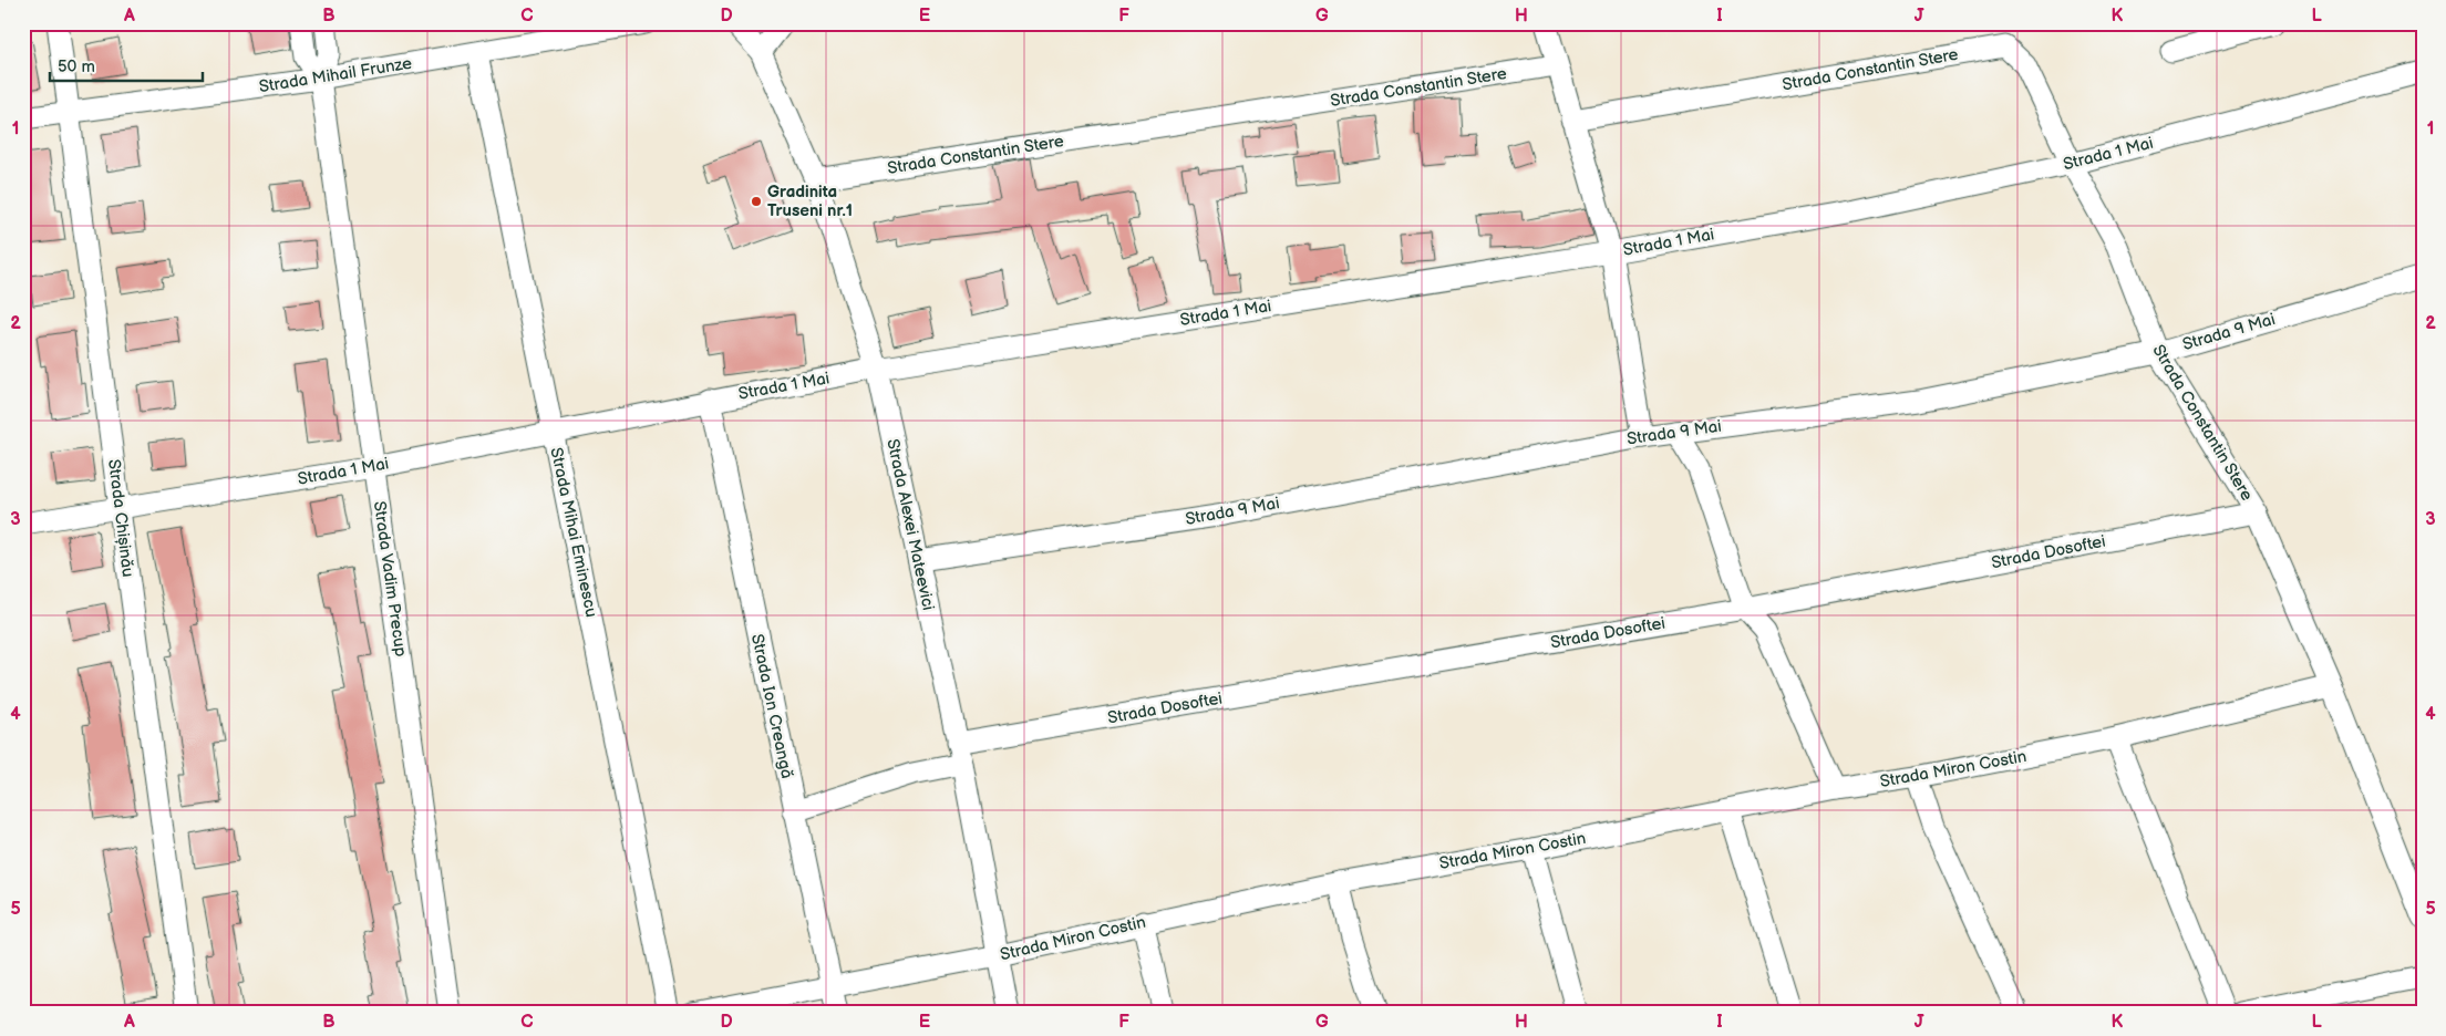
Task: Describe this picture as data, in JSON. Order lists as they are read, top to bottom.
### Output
{
  "streets": {
    "street": [
      "Strada Constantin Stere",
      "Strada Mihail Frunze",
      "Strada 1 Mai",
      "Strada 9 Mai",
      "Strada Chișinău",
      "Strada Alexei Mateevici",
      "Strada Mihai Eminescu",
      "Strada Dosoftei",
      "Strada Vadim Precup",
      "Strada Ion Creangă",
      "Strada Miron Costin"
    ]
  },
  "crossings": [
    ["Strada Constantin Stere", "Strada 1 Mai"],
    ["Strada Constantin Stere", "Strada 9 Mai"],
    ["Strada Constantin Stere", "Strada Alexei Mateevici"],
    ["Strada Constantin Stere", "Strada Dosoftei"],
    ["Strada Constantin Stere", "Strada Miron Costin"],
    ["Strada Mihail Frunze", "Strada Chișinău"],
    ["Strada Mihail Frunze", "Strada Mihai Eminescu"],
    ["Strada Mihail Frunze", "Strada Vadim Precup"],
    ["Strada 1 Mai", "Strada Chișinău"],
    ["Strada 1 Mai", "Strada Alexei Mateevici"],
    ["Strada 1 Mai", "Strada Mihai Eminescu"],
    ["Strada 1 Mai", "Strada Vadim Precup"],
    ["Strada 1 Mai", "Strada Ion Creangă"],
    ["Strada 9 Mai", "Strada Alexei Mateevici"],
    ["Strada Alexei Mateevici", "Strada Dosoftei"],
    ["Strada Alexei Mateevici", "Strada Miron Costin"],
    ["Strada Ion Creangă", "Strada Miron Costin"]
  ],
  "places": ["Gradinita Truseni nr.1"],
  "scale_bar": "50 m",
  "grid": {
    "columns": [
      "A",
      "B",
      "C",
      "D",
      "E",
      "F",
      "G",
      "H",
      "I",
      "J",
      "K",
      "L"
    ],
    "rows": [
      "1",
      "2",
      "3",
      "4",
      "5"
    ]
  }
}
